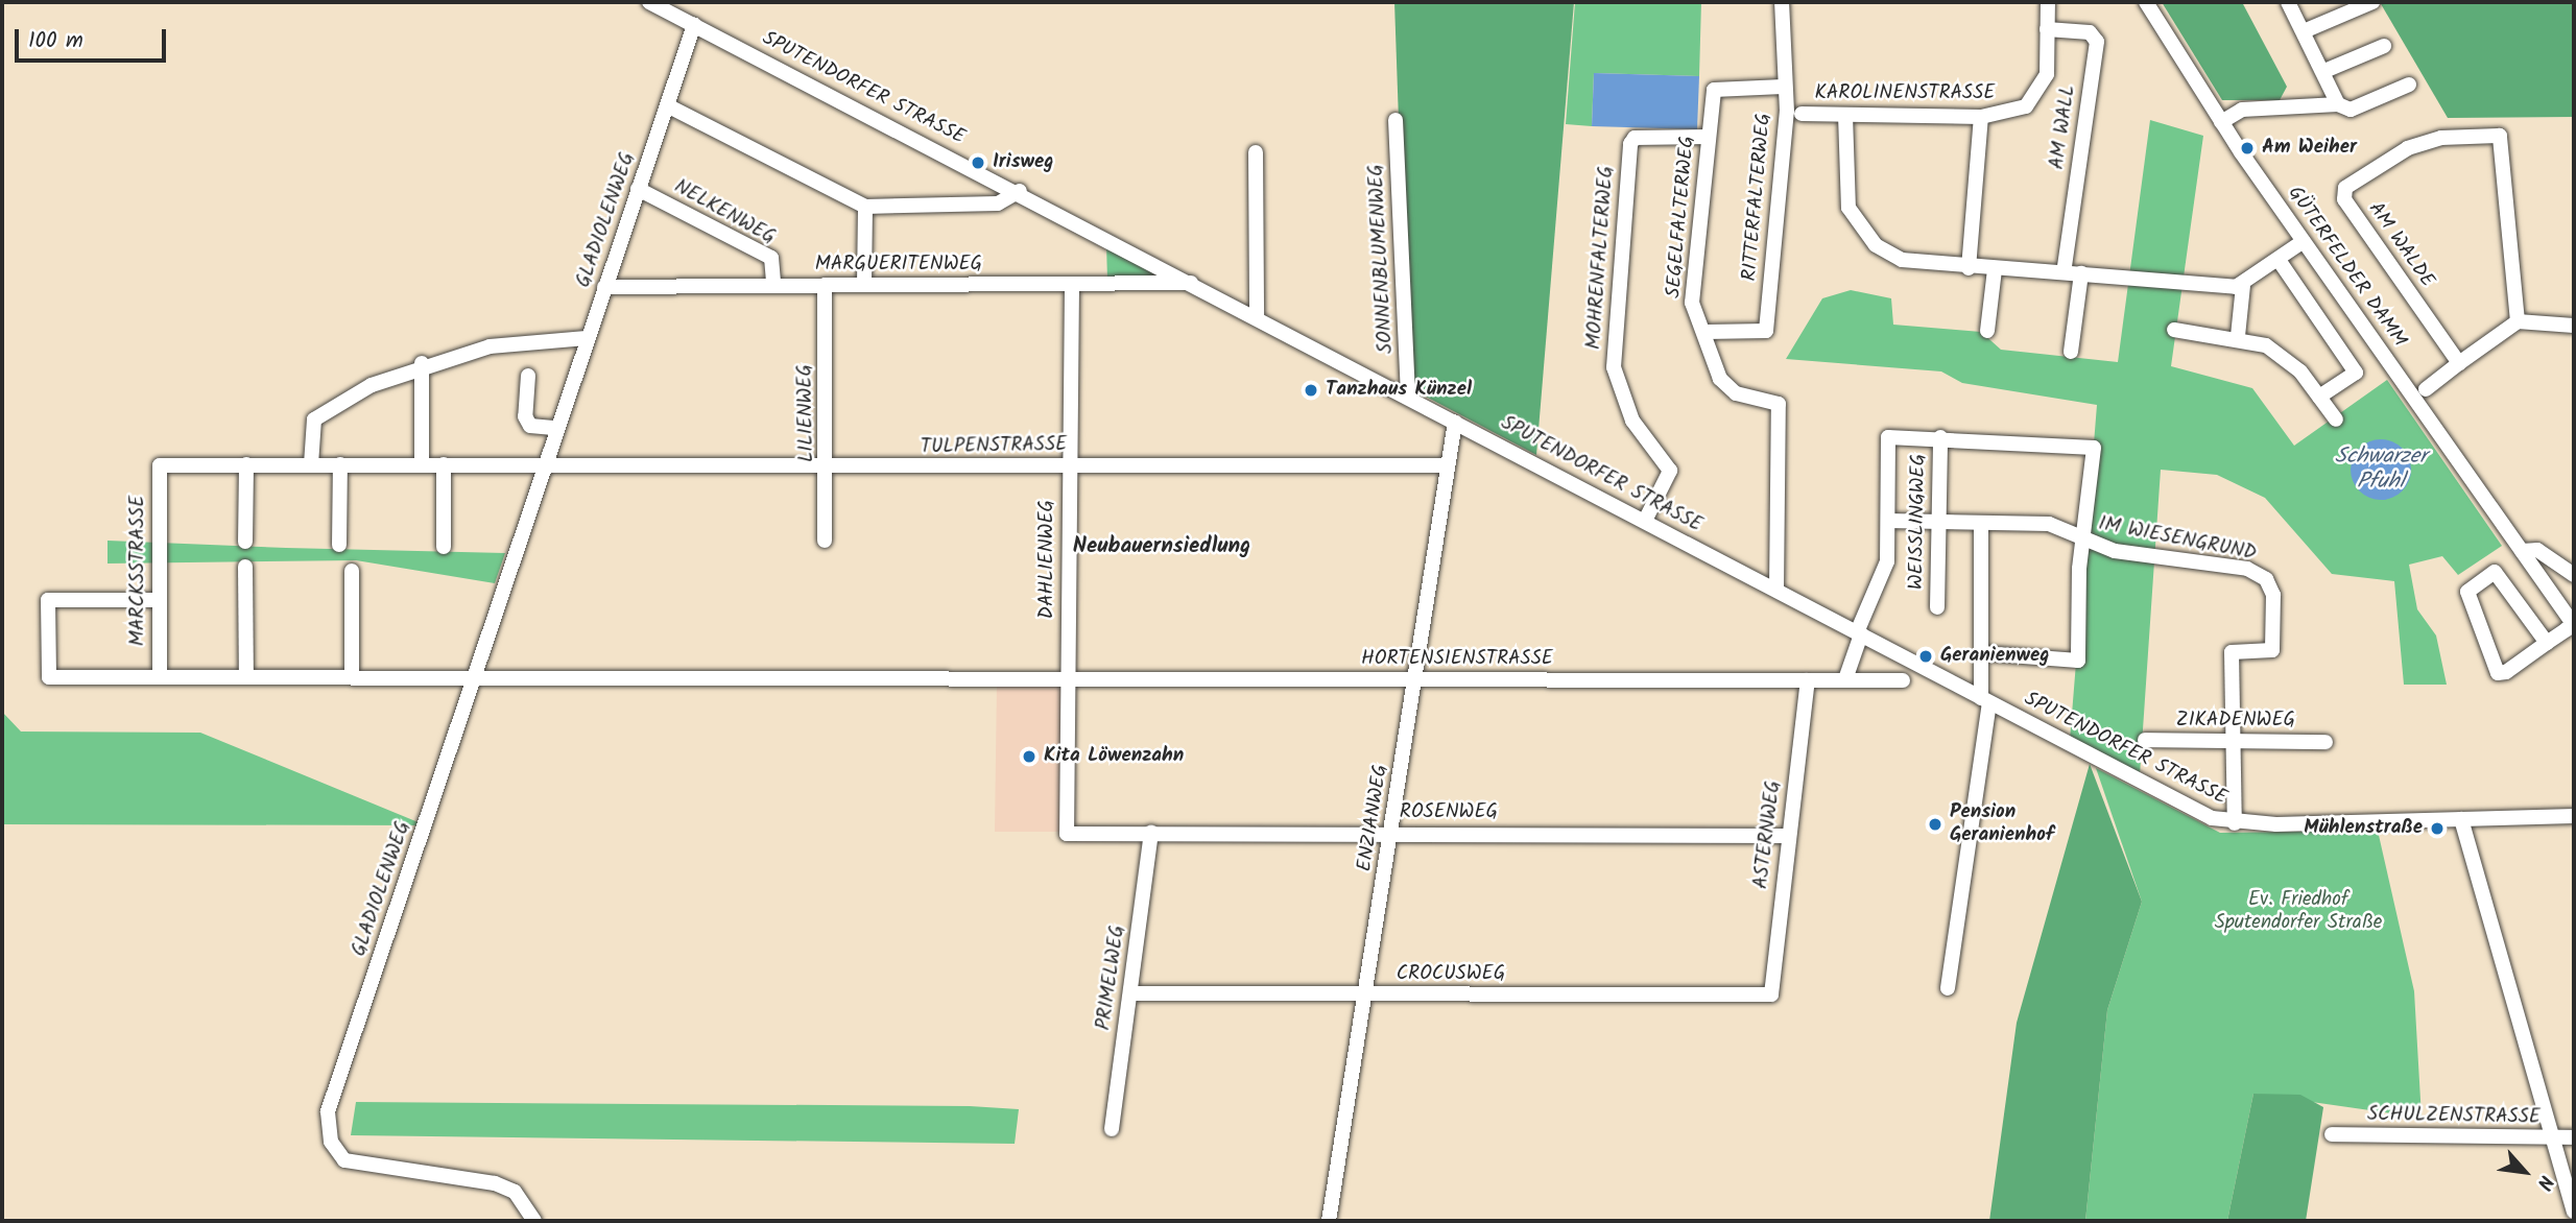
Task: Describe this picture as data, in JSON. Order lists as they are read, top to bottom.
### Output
{
  "streets": {
    "street": [
      "SPUTENDORFER STRASSE",
      "KAROLINENSTRASSE",
      "AM WALL",
      "RITTERFALTERWEG",
      "NELKENWEG",
      "SEGELFALTERWEG",
      "GLADIOLENWEG",
      "AM WALDE",
      "MOHRENFALTERWEG",
      "SONNENBLUMENWEG",
      "MARGUERITENWEG",
      "GÜTERFELDER DAMM",
      "LILIENWEG",
      "TULPENSTRASSE",
      "WEISSLINGWEG",
      "IM WIESENGRUND",
      "DAHLIENWEG",
      "MARCKSSTRASSE",
      "HORTENSIENSTRASSE",
      "ZIKADENWEG",
      "ROSENWEG",
      "ENZIANWEG",
      "ASTERNWEG",
      "CROCUSWEG",
      "PRIMELWEG",
      "SCHULZENSTRASSE"
    ]
  },
  "crossings": [
    ["SPUTENDORFER STRASSE", "SEGELFALTERWEG"],
    ["SPUTENDORFER STRASSE", "GLADIOLENWEG"],
    ["SPUTENDORFER STRASSE", "MOHRENFALTERWEG"],
    ["SPUTENDORFER STRASSE", "SONNENBLUMENWEG"],
    ["SPUTENDORFER STRASSE", "MARGUERITENWEG"],
    ["SPUTENDORFER STRASSE", "IM WIESENGRUND"],
    ["SPUTENDORFER STRASSE", "ENZIANWEG"],
    ["KAROLINENSTRASSE", "AM WALL"],
    ["RITTERFALTERWEG", "SEGELFALTERWEG"],
    ["NELKENWEG", "GLADIOLENWEG"],
    ["NELKENWEG", "MARGUERITENWEG"],
    ["SEGELFALTERWEG", "MOHRENFALTERWEG"],
    ["GLADIOLENWEG", "MARGUERITENWEG"],
    ["GLADIOLENWEG", "TULPENSTRASSE"],
    ["GLADIOLENWEG", "HORTENSIENSTRASSE"],
    ["MARGUERITENWEG", "LILIENWEG"],
    ["MARGUERITENWEG", "DAHLIENWEG"],
    ["LILIENWEG", "TULPENSTRASSE"],
    ["TULPENSTRASSE", "DAHLIENWEG"],
    ["TULPENSTRASSE", "MARCKSSTRASSE"],
    ["TULPENSTRASSE", "ENZIANWEG"],
    ["WEISSLINGWEG", "IM WIESENGRUND"],
    ["IM WIESENGRUND", "ZIKADENWEG"],
    ["DAHLIENWEG", "HORTENSIENSTRASSE"],
    ["DAHLIENWEG", "ROSENWEG"],
    ["MARCKSSTRASSE", "HORTENSIENSTRASSE"],
    ["HORTENSIENSTRASSE", "ENZIANWEG"],
    ["HORTENSIENSTRASSE", "ASTERNWEG"],
    ["ROSENWEG", "ENZIANWEG"],
    ["ROSENWEG", "ASTERNWEG"],
    ["ROSENWEG", "PRIMELWEG"],
    ["ENZIANWEG", "CROCUSWEG"],
    ["ASTERNWEG", "CROCUSWEG"],
    ["CROCUSWEG", "PRIMELWEG"]
  ],
  "districts": ["Neubauernsiedlung"],
  "water": ["Schwarzer Pfuhl"],
  "parks": ["Ev. Friedhof Sputendorfer Straße"],
  "places": [
    "Am Weiher",
    "Irisweg",
    "Tanzhaus Künzel",
    "Geranienweg",
    "Kita Löwenzahn",
    "Pension Geranienhof",
    "Mühlenstraße"
  ],
  "scale_bar": "100 m",
  "north": "bottom right"
}
